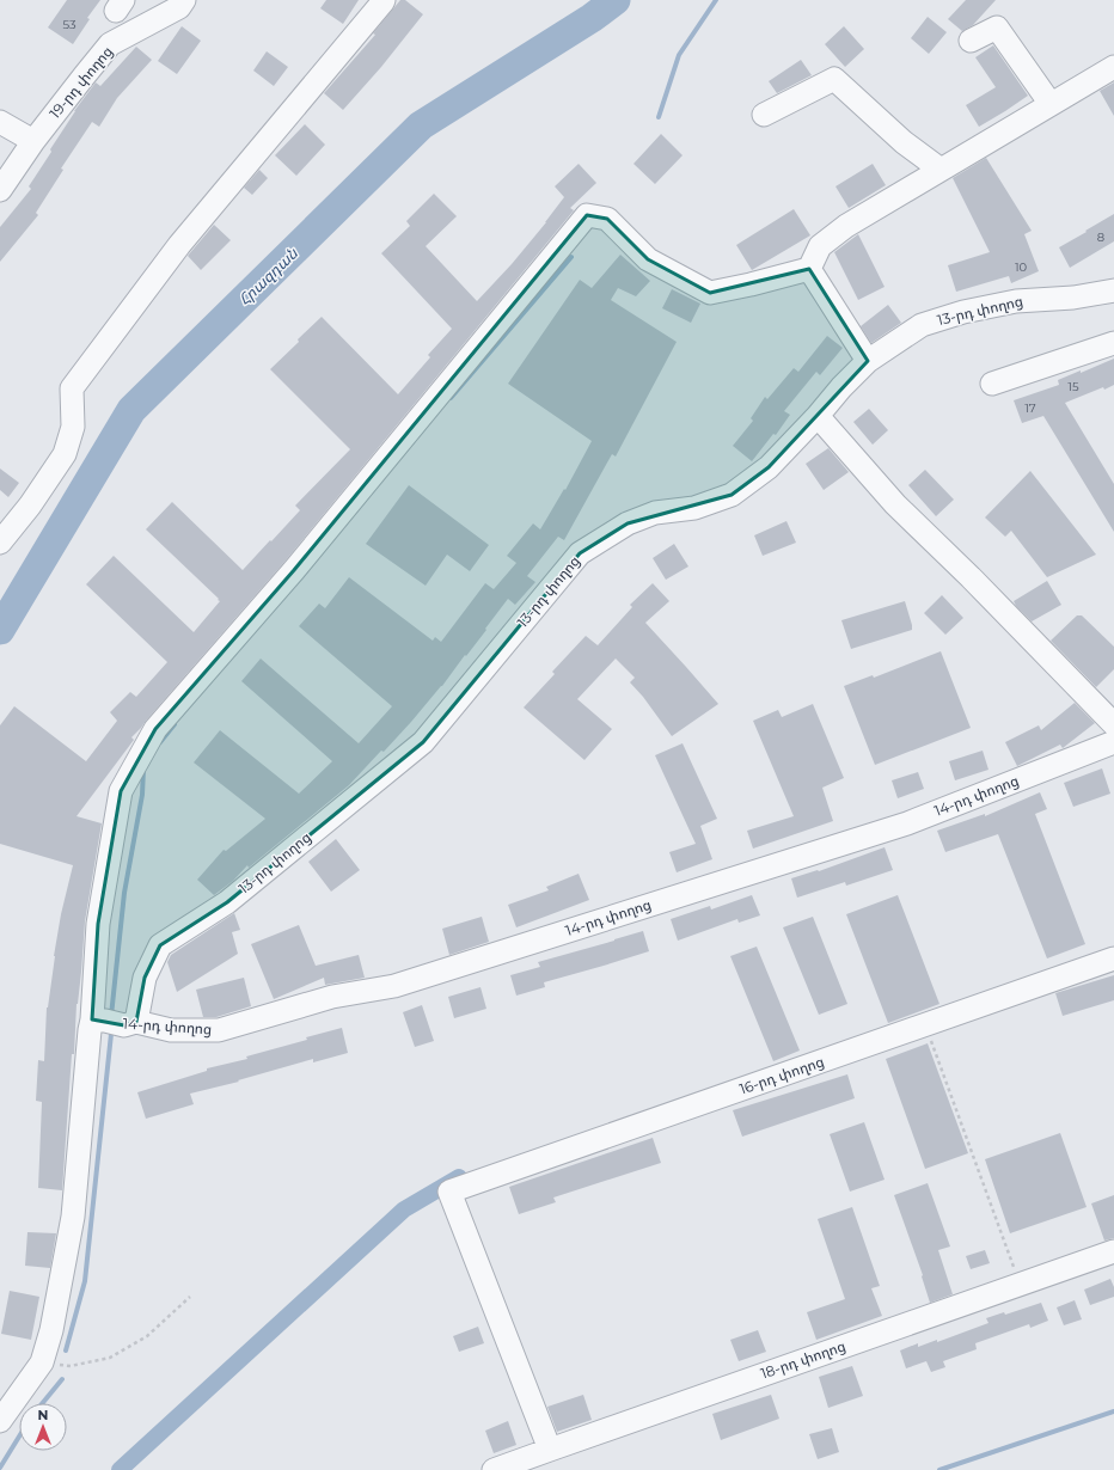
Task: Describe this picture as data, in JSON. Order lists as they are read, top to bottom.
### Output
{
  "streets": {
    "street": [
      "19-րդ փողոց",
      "13-րդ փողոց",
      "14-րդ փողոց",
      "16-րդ փողոց",
      "18-րդ փողոց"
    ]
  },
  "crossings": [
    ["13-րդ փողոց", "14-րդ փողոց"],
    ["16-րդ փողոց", "18-րդ փողոց"]
  ],
  "water": ["Հրազդան"],
  "house_numbers": [
    "53",
    "8",
    "10",
    "15",
    "17"
  ],
  "north": "top"
}
